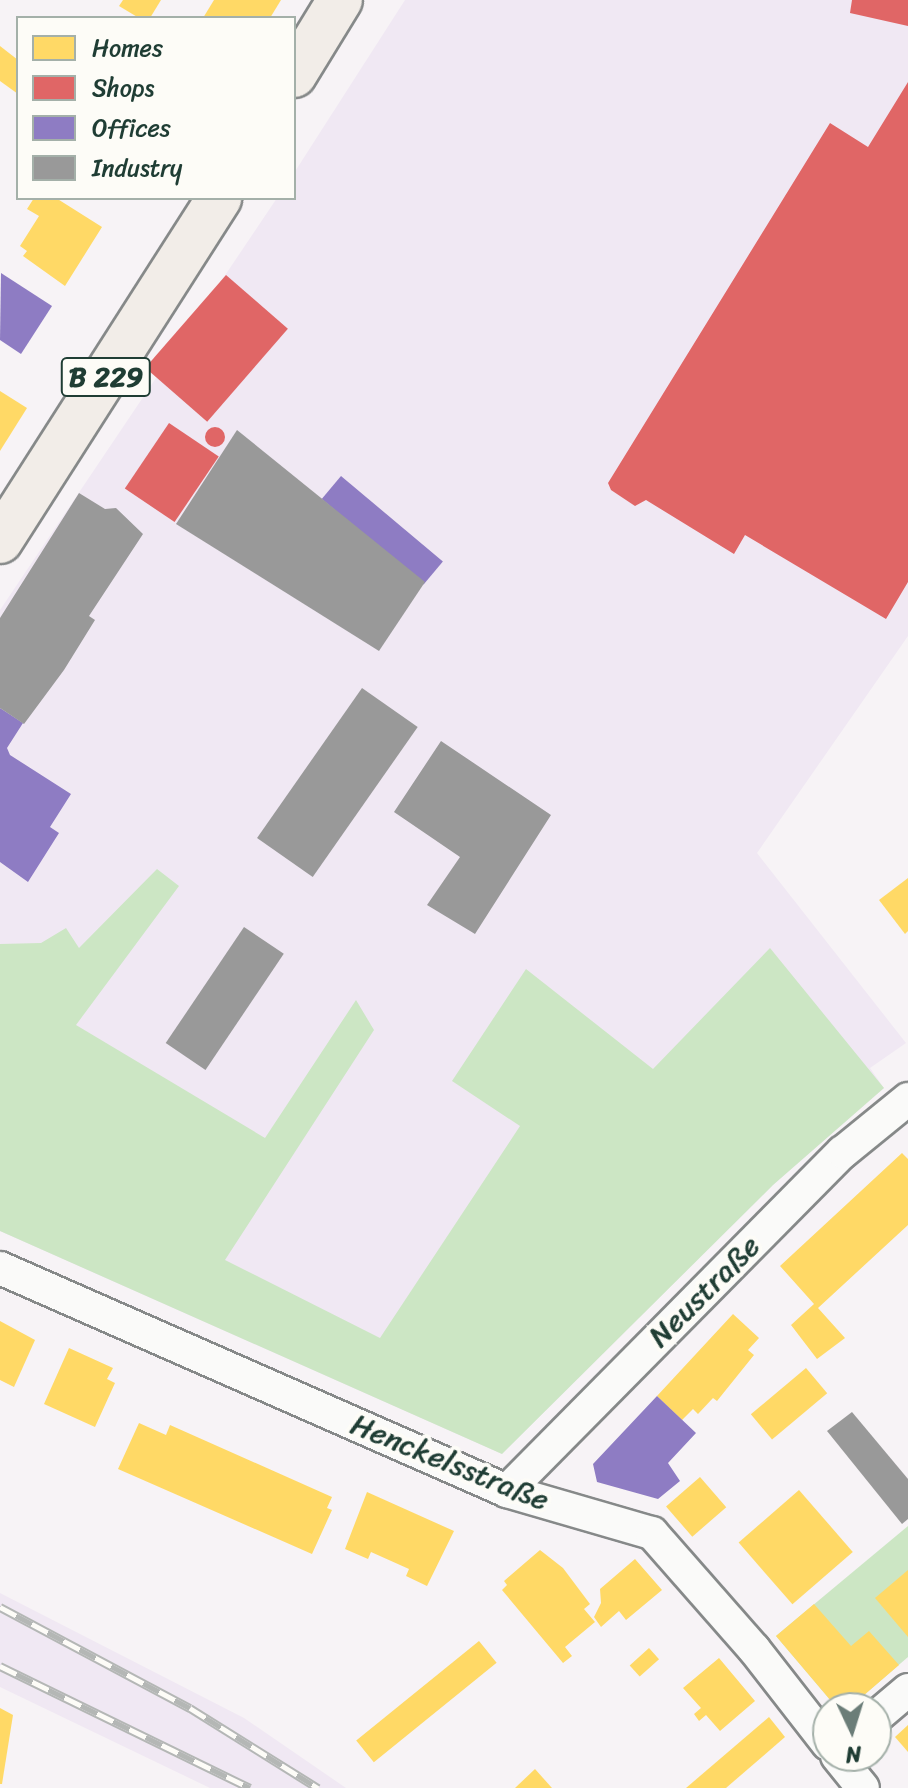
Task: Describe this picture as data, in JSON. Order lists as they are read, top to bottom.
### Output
{
  "streets": {
    "main road": ["B 229"],
    "street": ["Neustraße", "Henckelsstraße"]
  },
  "crossings": [
    ["Neustraße", "Henckelsstraße"]
  ],
  "legend": [
    "Homes",
    "Shops",
    "Offices",
    "Industry"
  ],
  "north": "bottom"
}
